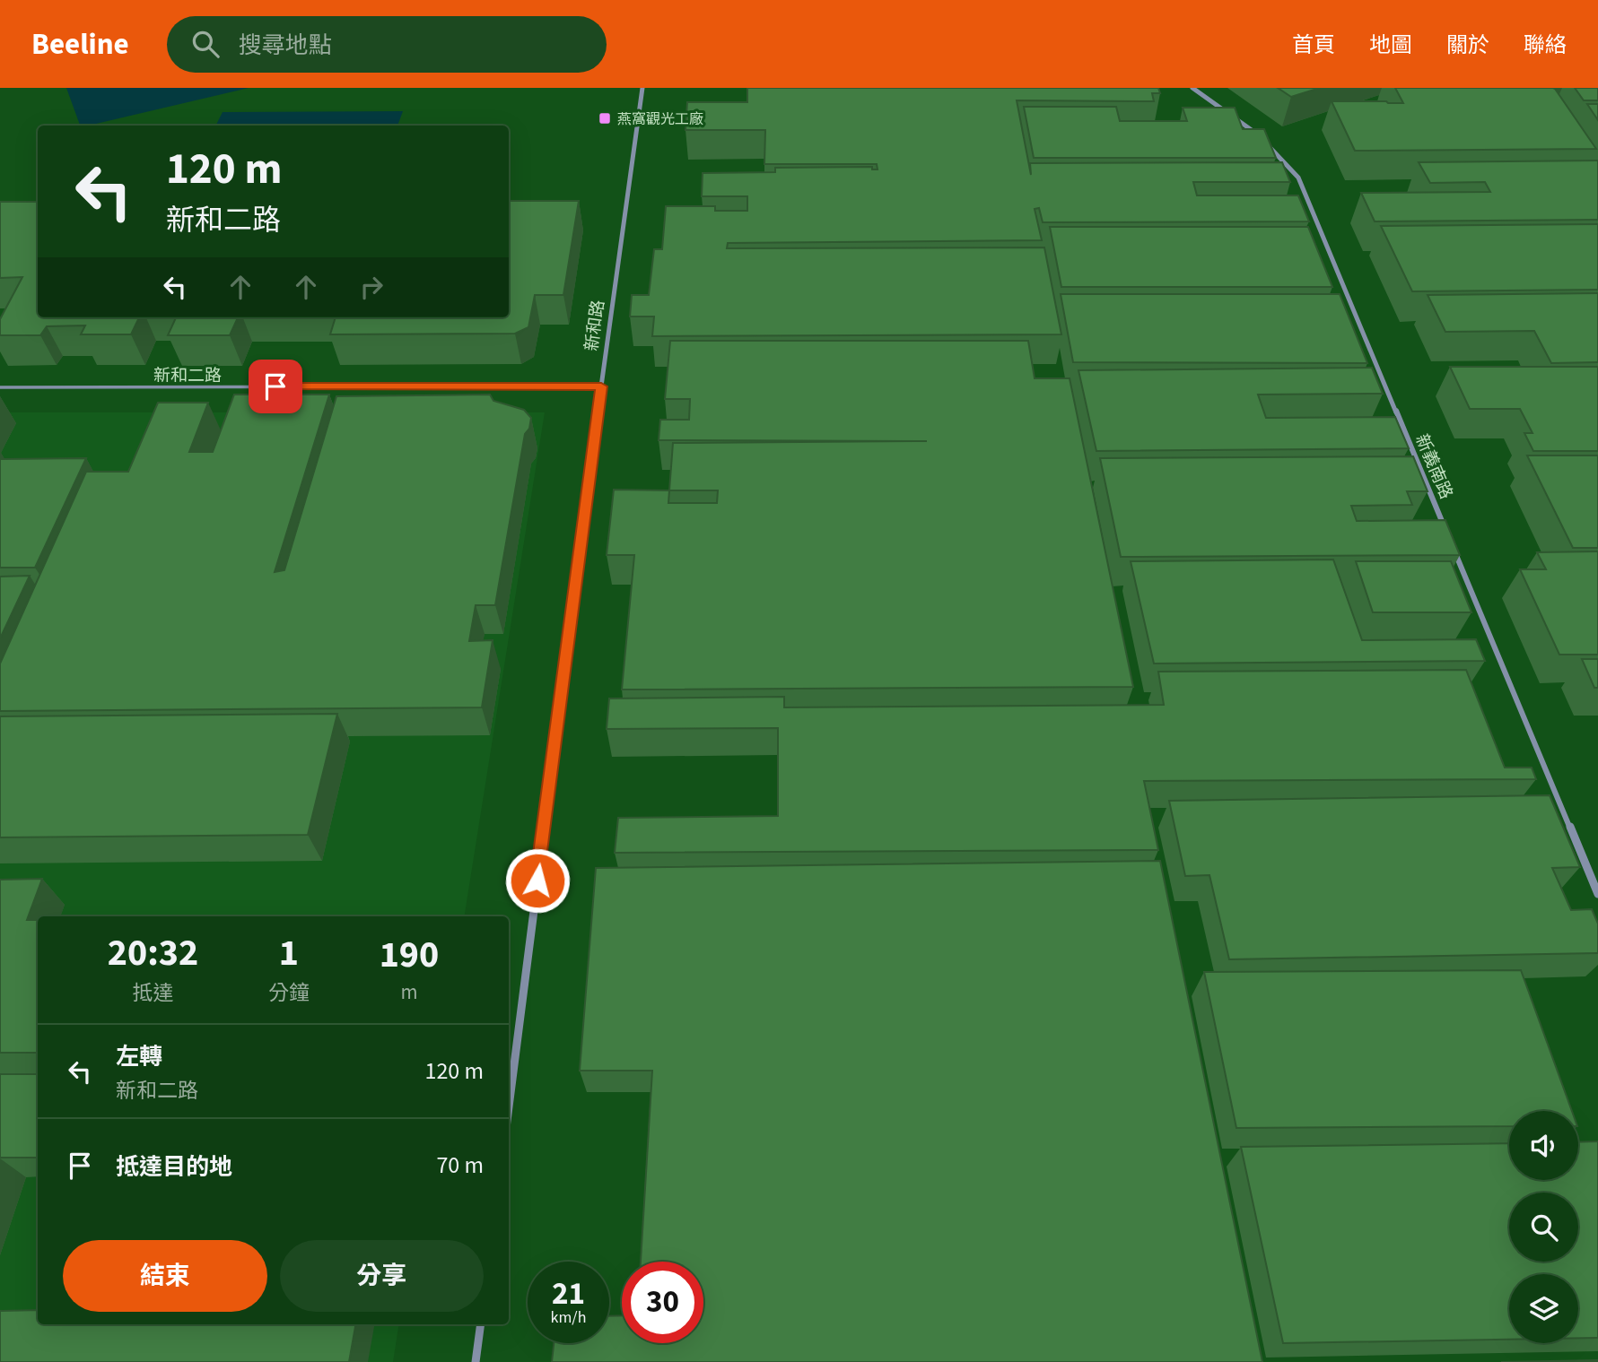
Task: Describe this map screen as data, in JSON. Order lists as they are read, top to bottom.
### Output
{
  "streets": {
    "street": ["新和路", "新義南路"],
    "lane": ["新和二路"]
  },
  "crossings": [
    ["新和路", "新和二路"]
  ],
  "places": {
    "transit": ["燕窩觀光工廠"]
  },
  "page": {
    "header": "Beeline",
    "search": "搜尋地點",
    "nav": [
      "首頁",
      "地圖",
      "關於",
      "聯絡"
    ],
    "turn": ["120 m", "新和二路"],
    "eta": [
      "20:32",
      "抵達",
      "1",
      "分鐘",
      "190",
      "m"
    ],
    "list": [
      {
        "name": "左轉",
        "note": "新和二路",
        "value": "120 m"
      },
      {
        "name": "抵達目的地",
        "value": "70 m"
      }
    ],
    "buttons": ["結束", "分享"],
    "speed": "21 km/h",
    "limit": "30"
  }
}
